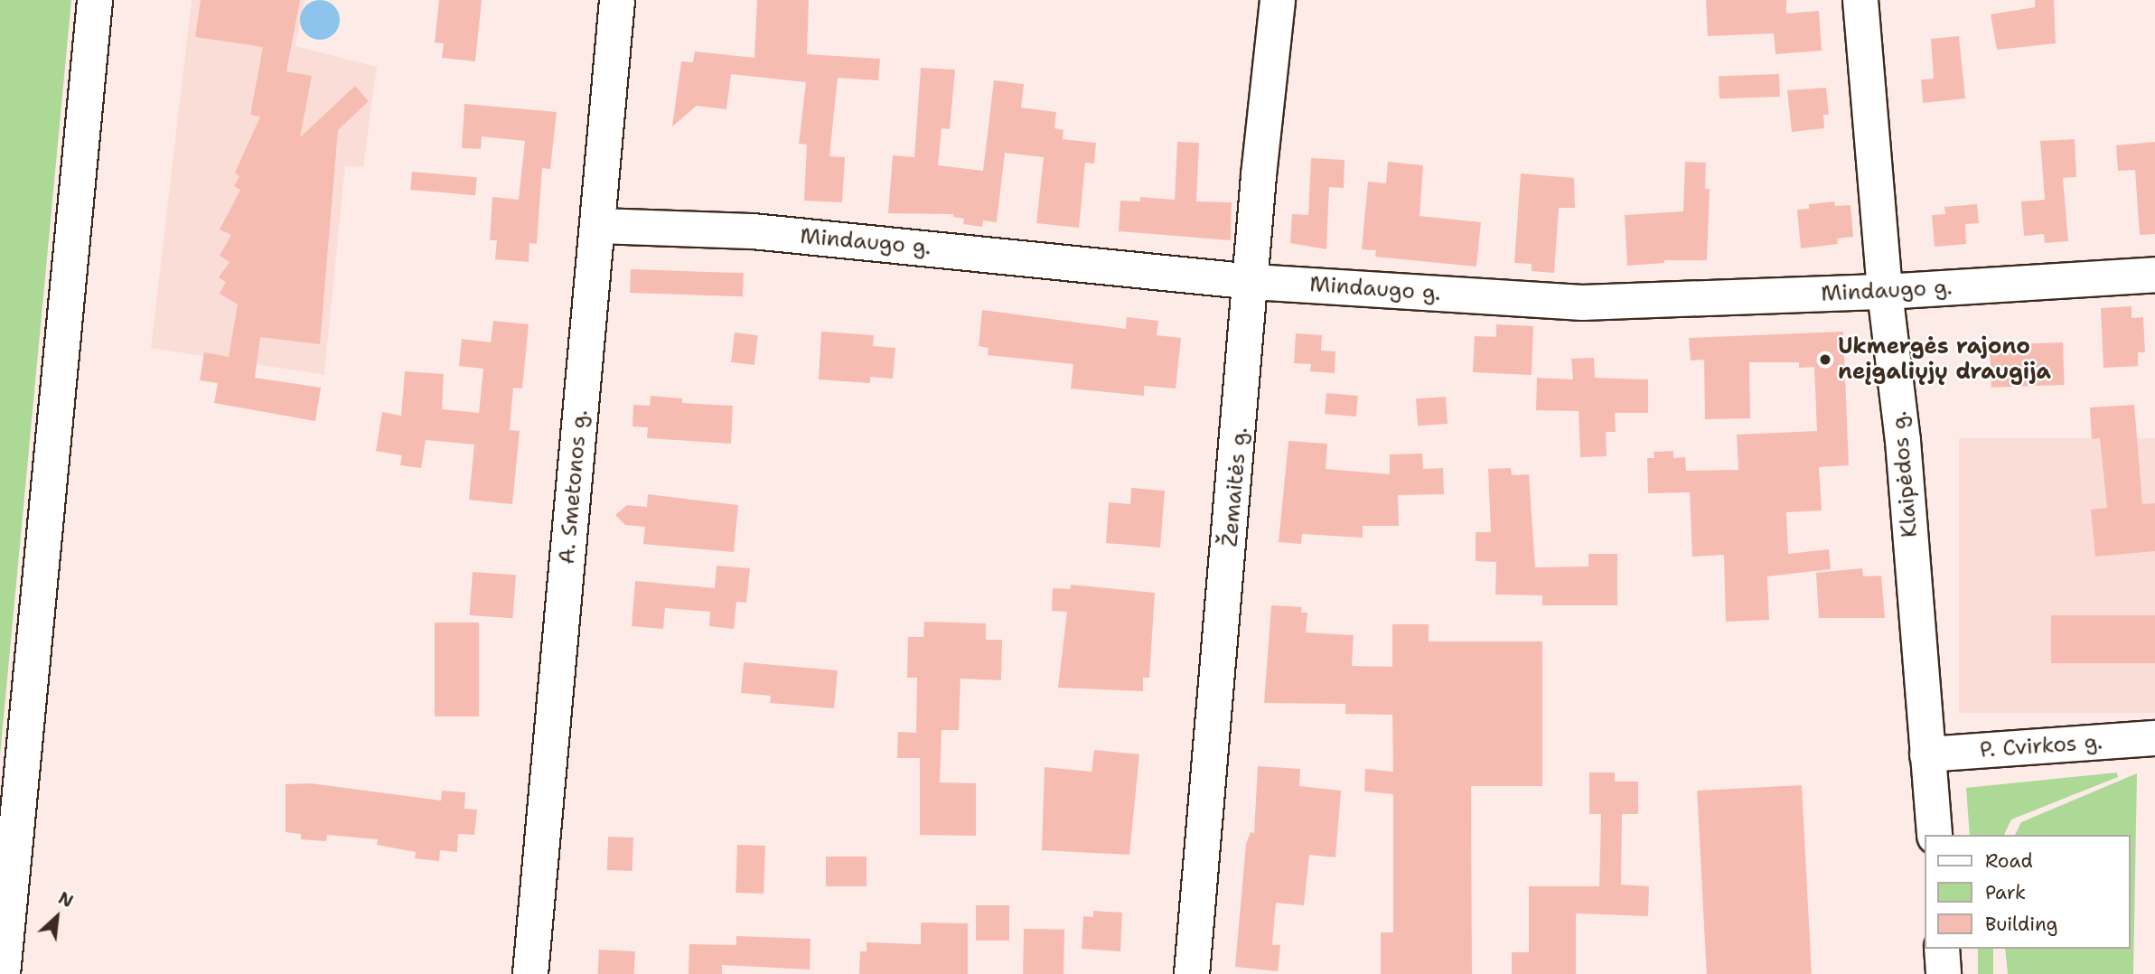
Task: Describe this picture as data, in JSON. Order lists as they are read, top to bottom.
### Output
{
  "streets": {
    "street": [
      "Mindaugo g.",
      "Klaipėdos g.",
      "A. Smetonos g.",
      "Žemaitės g.",
      "P. Cvirkos g."
    ]
  },
  "crossings": [
    ["Mindaugo g.", "Klaipėdos g."],
    ["Mindaugo g.", "A. Smetonos g."],
    ["Mindaugo g.", "Žemaitės g."],
    ["Klaipėdos g.", "P. Cvirkos g."]
  ],
  "places": ["Ukmergės rajono neįgaliųjų draugija"],
  "legend": ["Road", "Park", "Building"],
  "north": "top right"
}
